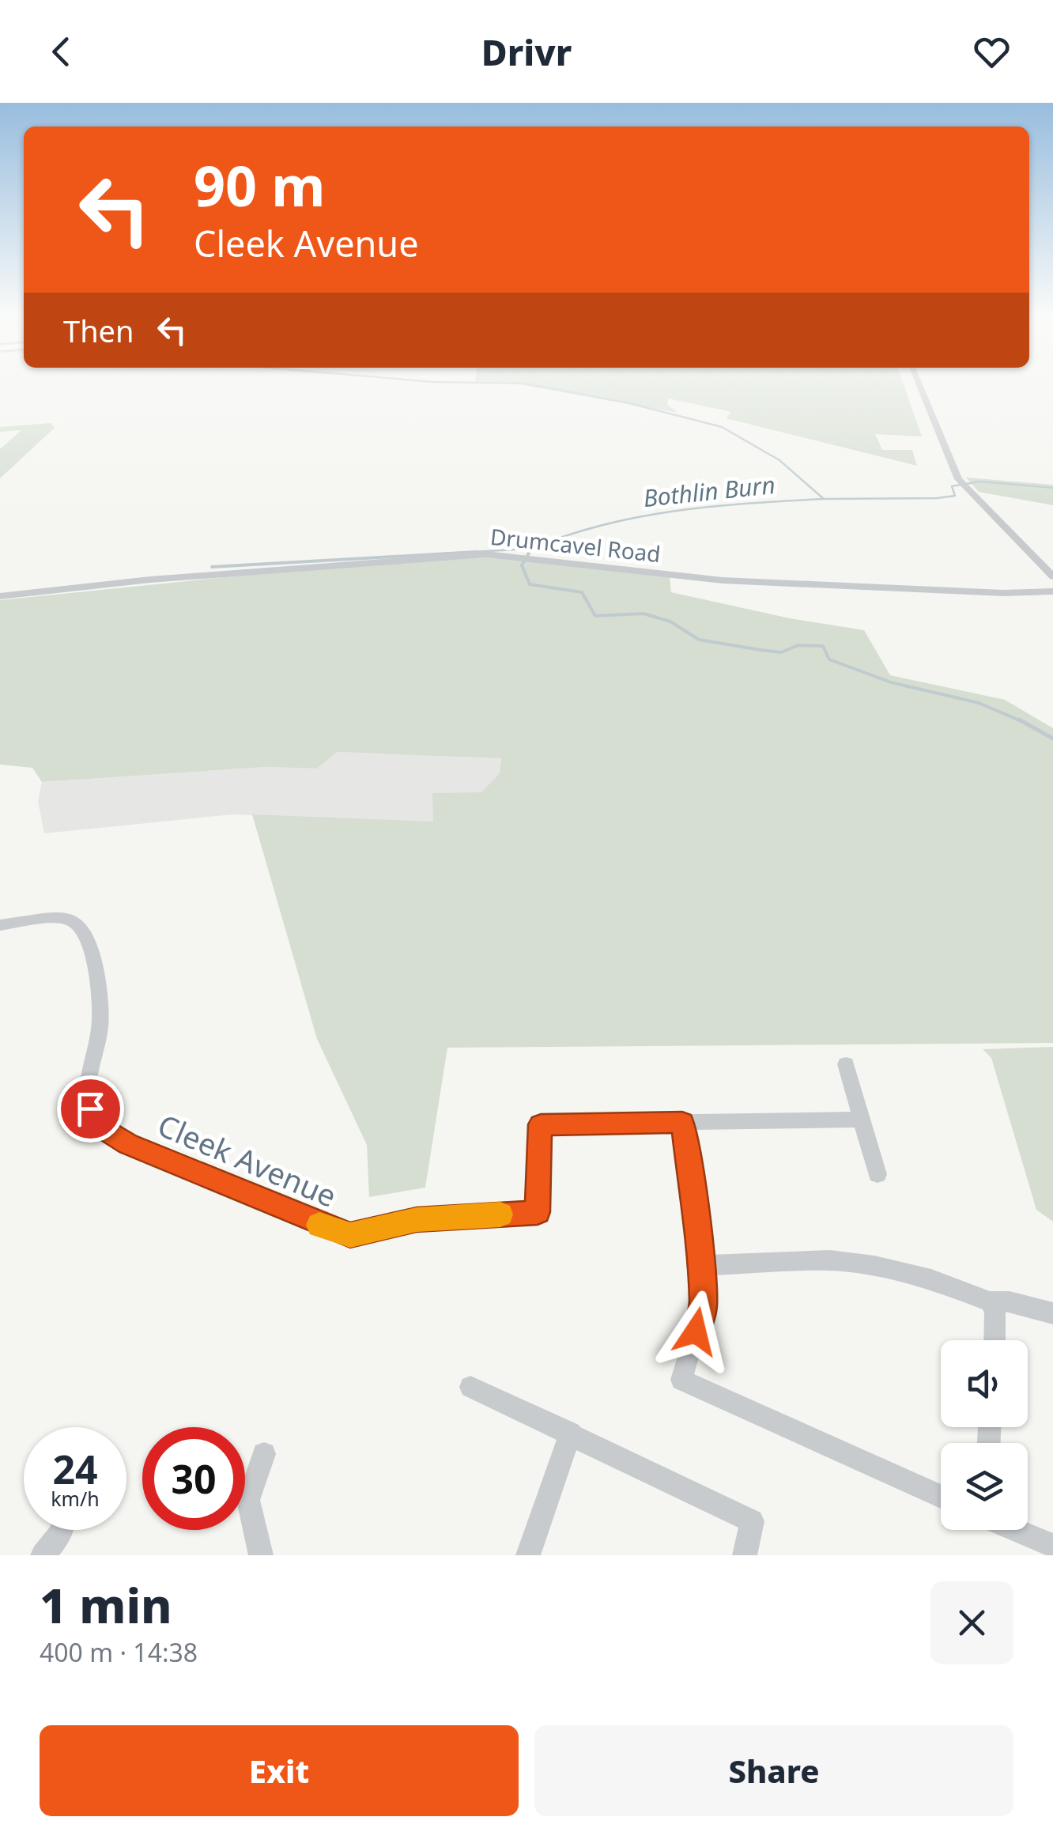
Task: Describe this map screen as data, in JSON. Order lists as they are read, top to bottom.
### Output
{
  "streets": {
    "street": ["Drumcavel Road", "Cleek Avenue"]
  },
  "water": ["Bothlin Burn"],
  "page": {
    "header": "Drivr",
    "turn": ["90 m", "Cleek Avenue"],
    "then": "Then",
    "speed": "24 km/h",
    "limit": "30",
    "heading": ["1 min", "400 m · 14:38"],
    "buttons": ["Exit", "Share"]
  }
}
